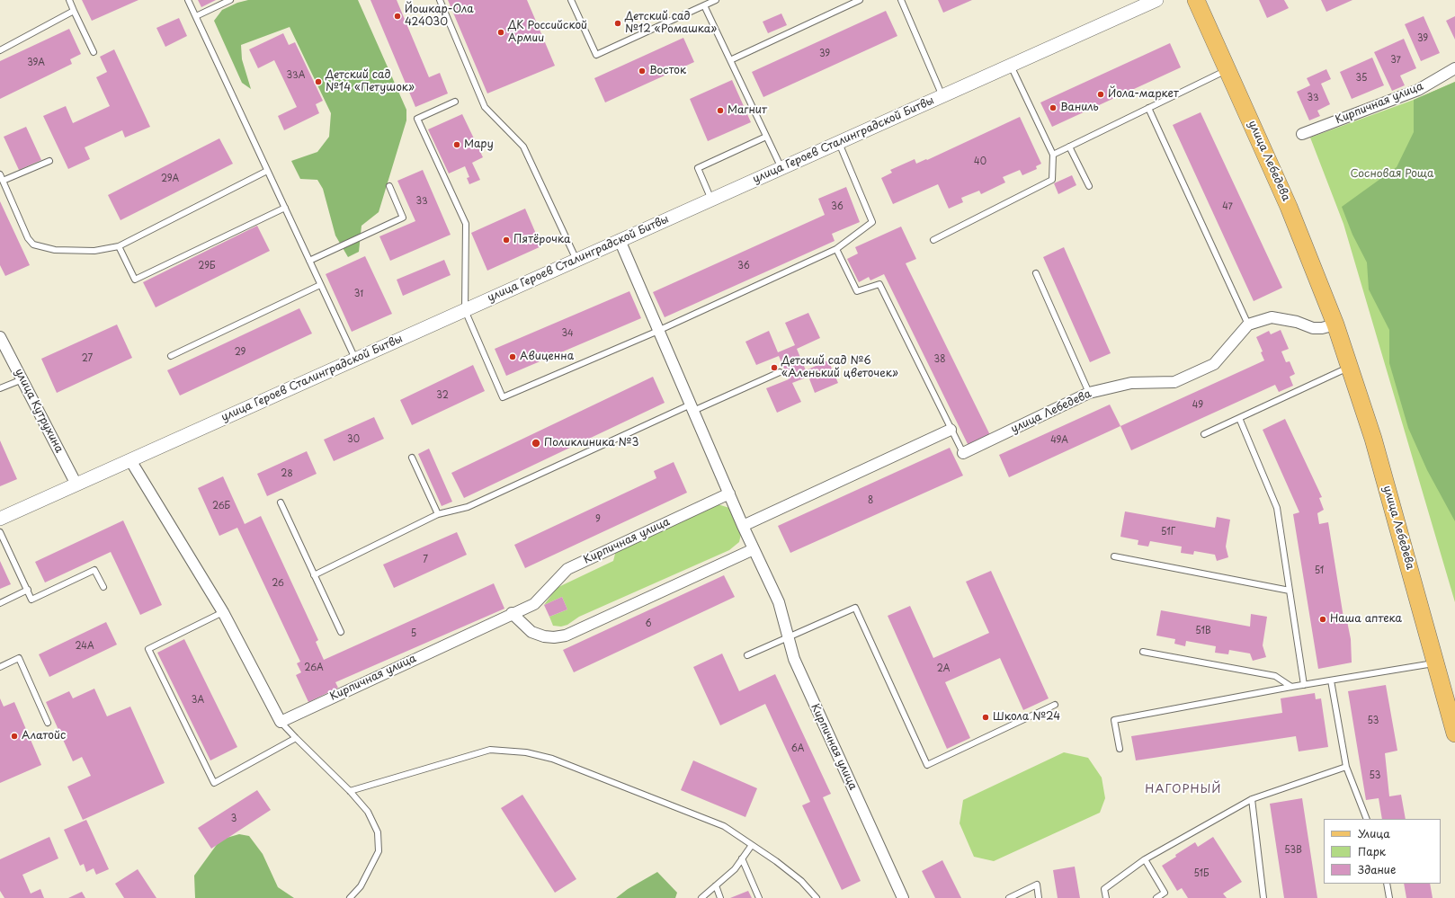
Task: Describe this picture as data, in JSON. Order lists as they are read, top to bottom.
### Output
{
  "streets": {
    "main road": ["улица Лебедева"],
    "street": ["Кирпичная улица", "улица Героев Сталинградской Битвы", "улица Кутрухина"]
  },
  "crossings": [
    ["Кирпичная улица", "улица Героев Сталинградской Битвы"],
    ["улица Героев Сталинградской Битвы", "улица Кутрухина"]
  ],
  "districts": ["НАГОРНЫЙ"],
  "parks": ["Сосновая Роща"],
  "places": [
    "Йошкар-Ола 424030",
    "Детский сад №12 «Ромашка»",
    "ДК Российской Армии",
    "Восток",
    "Детский сад №14 «Петушок»",
    "Йола-маркет",
    "Ваниль",
    "Магнит",
    "Мару",
    "Пятёрочка",
    "Авиценна",
    "Детский сад №6 «Аленький цветочек»",
    "Поликлиника №3",
    "Наша аптека",
    "Школа №24",
    "Алатойс"
  ],
  "house_numbers": [
    "39",
    "39",
    "37",
    "39А",
    "33А",
    "35",
    "33",
    "40",
    "29А",
    "33",
    "36",
    "47",
    "29Б",
    "36",
    "31",
    "34",
    "29",
    "27",
    "38",
    "32",
    "49",
    "30",
    "49А",
    "28",
    "8",
    "26Б",
    "9",
    "51Г",
    "7",
    "51",
    "26",
    "6",
    "51В",
    "5",
    "24А",
    "26А",
    "2А",
    "3А",
    "53",
    "6А",
    "53",
    "3",
    "53В",
    "51Б"
  ],
  "legend": ["Улица", "Парк", "Здание"]
}
